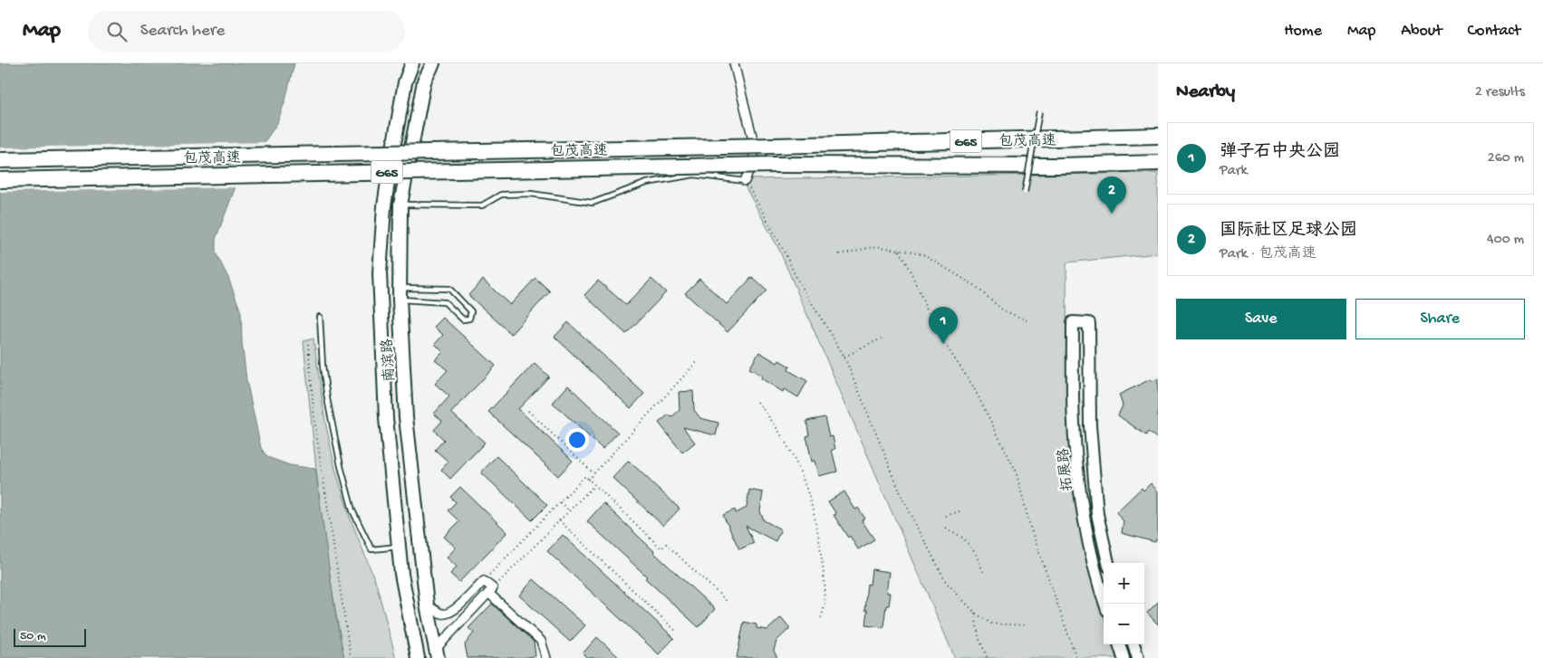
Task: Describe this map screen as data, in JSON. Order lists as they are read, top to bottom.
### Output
{
  "streets": {
    "highway": ["包茂高速", "G65"],
    "main road": ["南滨路", "拓展路"]
  },
  "scale_bar": "50 m",
  "page": {
    "header": "Map",
    "search": "Search here",
    "nav": [
      "Home",
      "Map",
      "About",
      "Contact"
    ],
    "heading": ["Nearby", "2 results"],
    "list": [
      {
        "mark": "1",
        "name": "弹子石中央公园",
        "note": "Park",
        "value": "260 m"
      },
      {
        "mark": "2",
        "name": "国际社区足球公园",
        "note": "Park · 包茂高速",
        "value": "400 m"
      }
    ],
    "pins": ["2", "1"],
    "buttons": ["Save", "Share"],
    "map_buttons": ["+", "−"],
    "scale": "50 m"
  }
}
